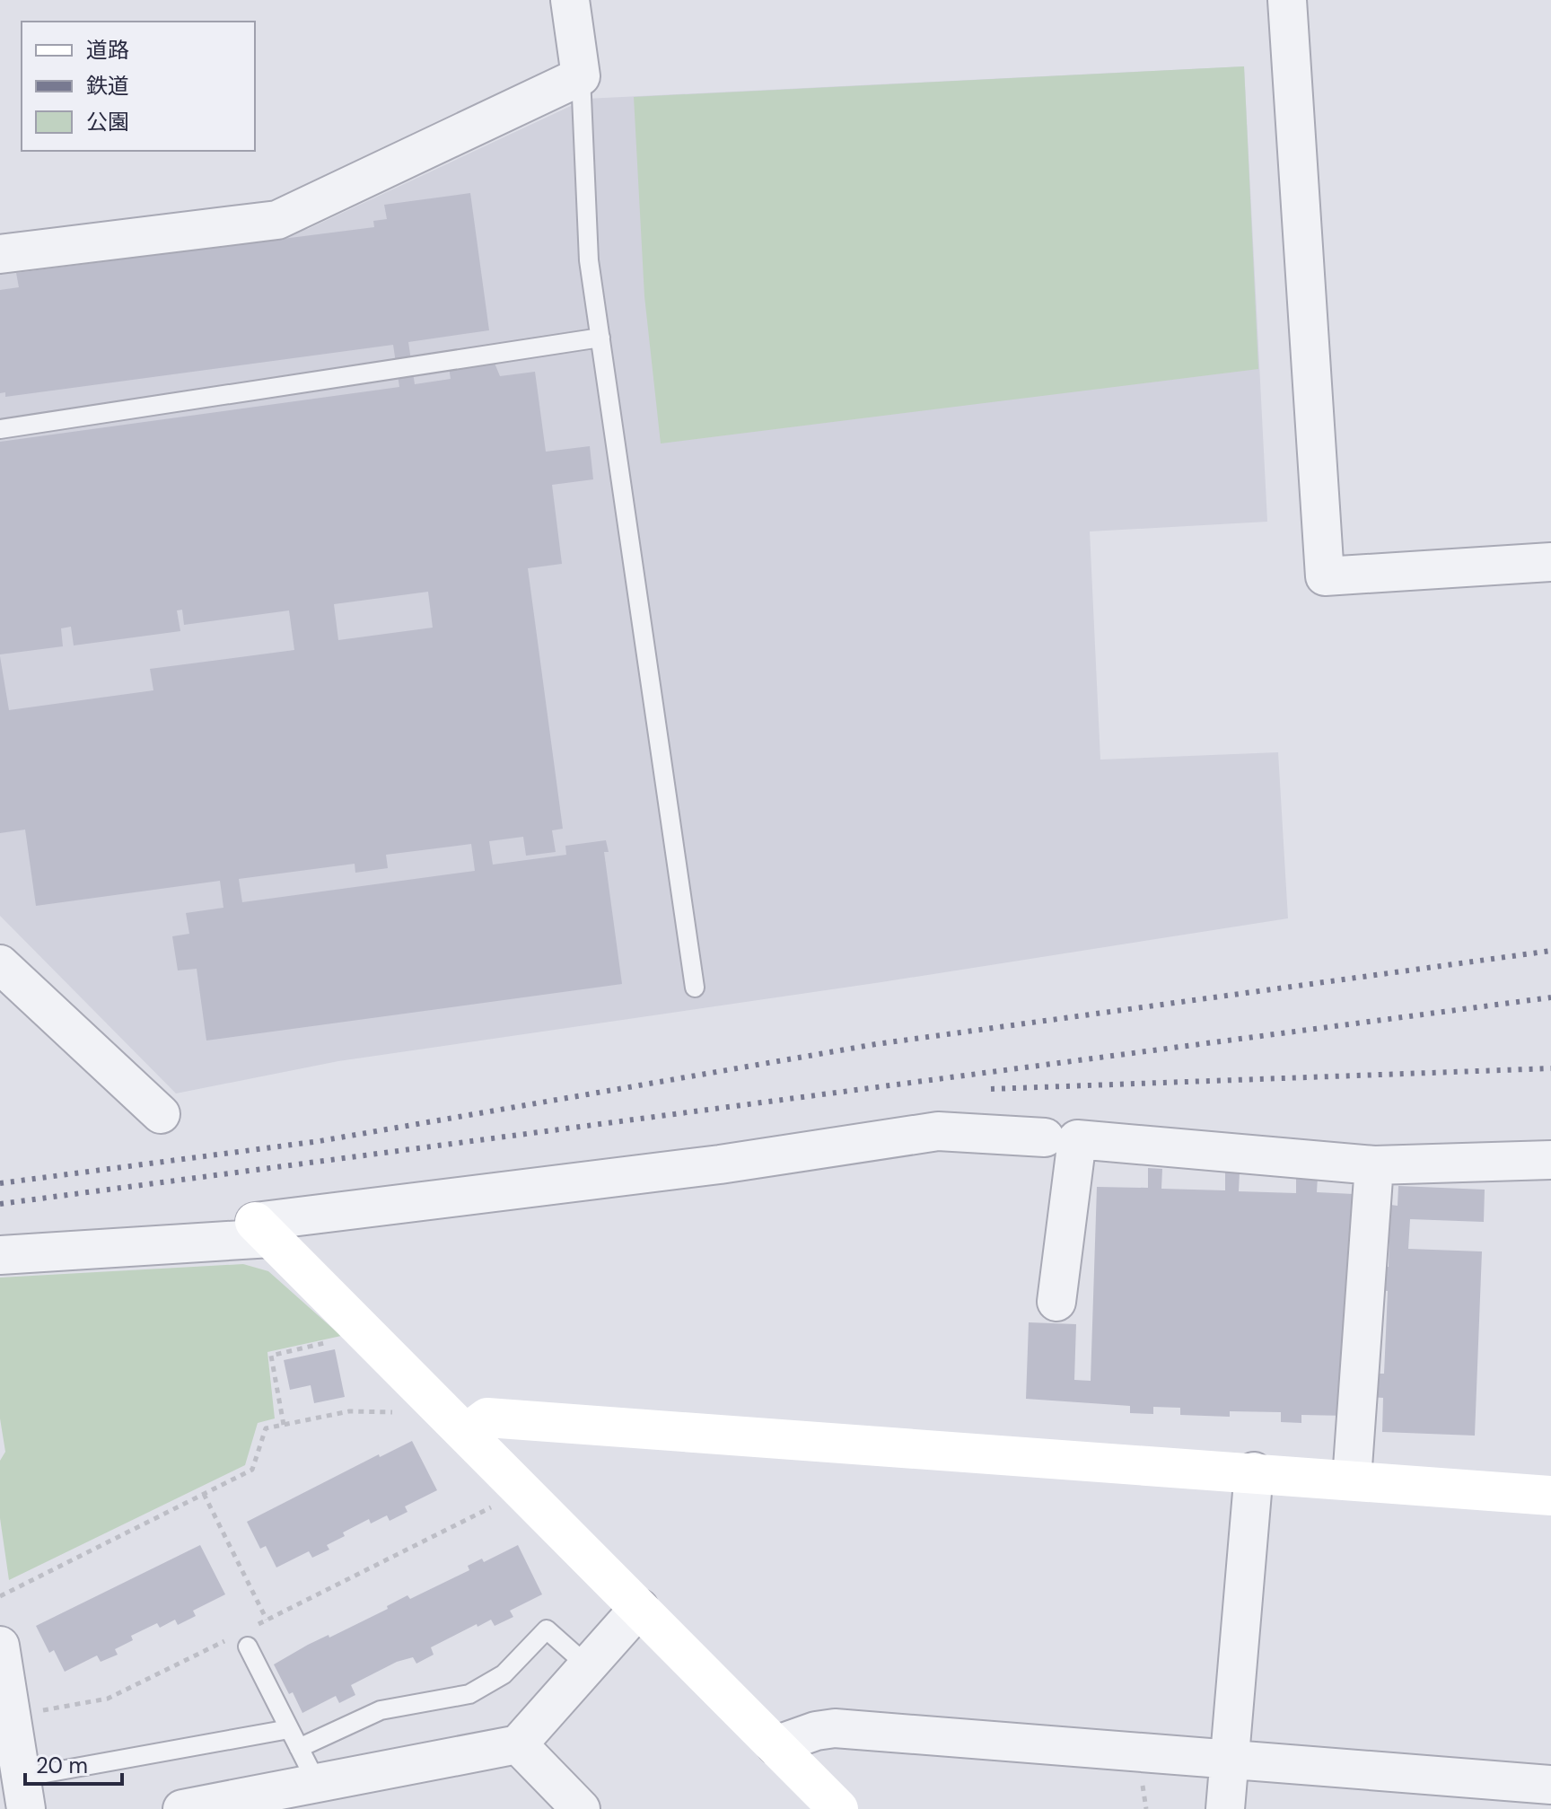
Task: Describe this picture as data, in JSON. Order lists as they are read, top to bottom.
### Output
{
  "legend": ["道路", "鉄道", "公園"],
  "scale_bar": "20 m"
}
